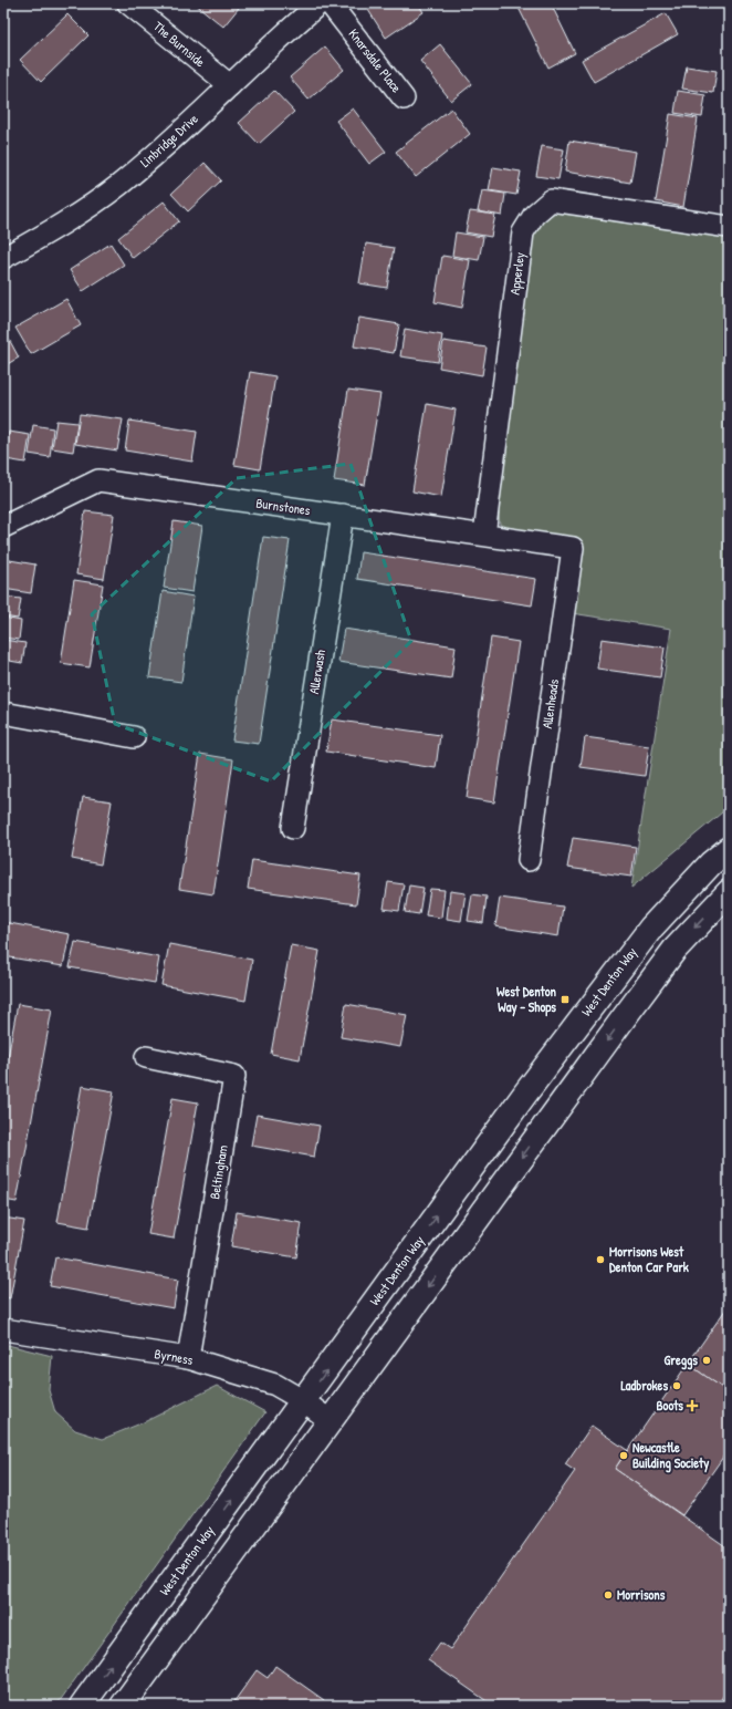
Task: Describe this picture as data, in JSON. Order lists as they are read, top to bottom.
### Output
{
  "streets": {
    "street": [
      "The Burnside",
      "Knarsdale Place",
      "Linbridge Drive",
      "Apperley",
      "Burnstones",
      "Allerwash",
      "Allenheads",
      "West Denton Way",
      "Beltingham",
      "Byrness"
    ]
  },
  "crossings": [
    ["The Burnside", "Linbridge Drive"],
    ["Apperley", "Burnstones"],
    ["Burnstones", "Allerwash"],
    ["Burnstones", "Allenheads"],
    ["West Denton Way", "Byrness"],
    ["Beltingham", "Byrness"]
  ],
  "places": {
    "transit": ["West Denton Way - Shops"],
    "other": [
      "Morrisons West Denton Car Park",
      "Greggs",
      "Ladbrokes",
      "Newcastle Building Society",
      "Morrisons"
    ],
    "health": ["Boots"]
  }
}
